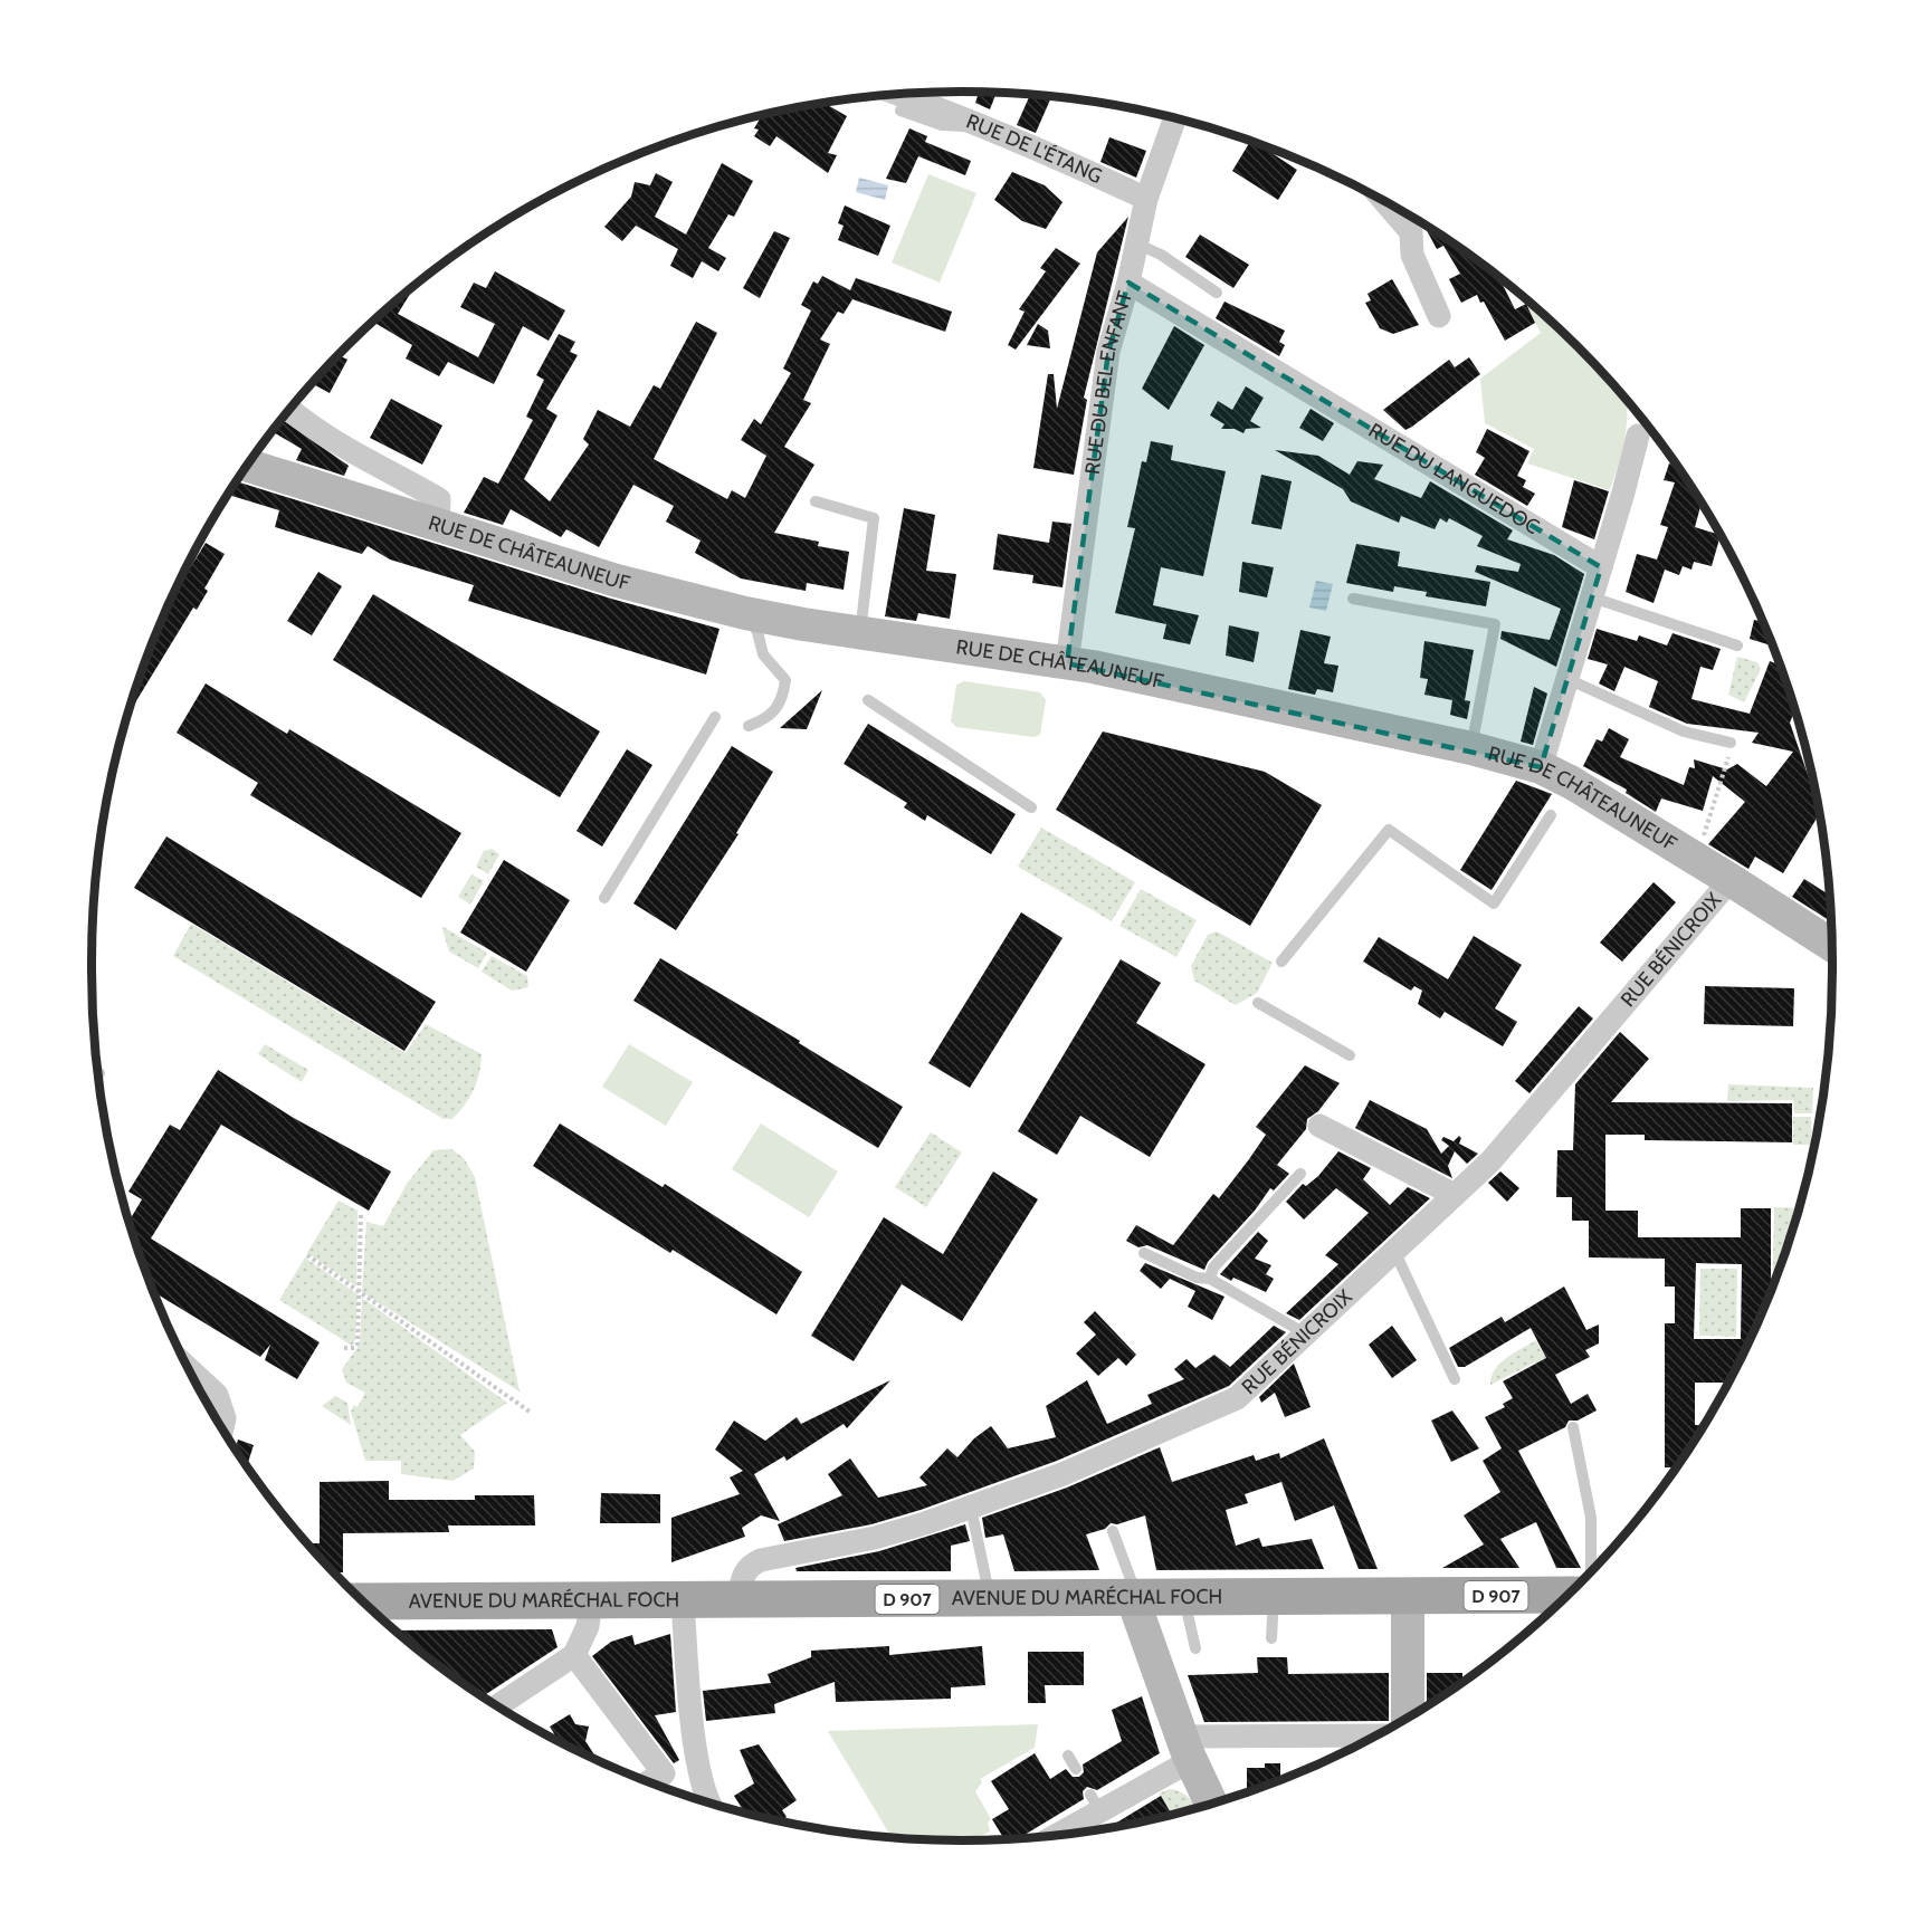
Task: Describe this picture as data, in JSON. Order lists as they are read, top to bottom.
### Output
{
  "streets": {
    "main road": ["RUE DE CHÂTEAUNEUF", "D 907", "AVENUE DU MARÉCHAL FOCH"],
    "street": [
      "RUE DE L'ÉTANG",
      "RUE DU BEL ENFANT",
      "RUE DU LANGUEDOC",
      "RUE BÉNICROIX"
    ]
  },
  "crossings": [
    ["RUE DE L'ÉTANG", "RUE DU BEL ENFANT"],
    ["RUE DU BEL ENFANT", "RUE DU LANGUEDOC"],
    ["RUE DU BEL ENFANT", "RUE DE CHÂTEAUNEUF"],
    ["RUE DE CHÂTEAUNEUF", "RUE BÉNICROIX"],
    ["RUE BÉNICROIX", "AVENUE DU MARÉCHAL FOCH"]
  ]
}
